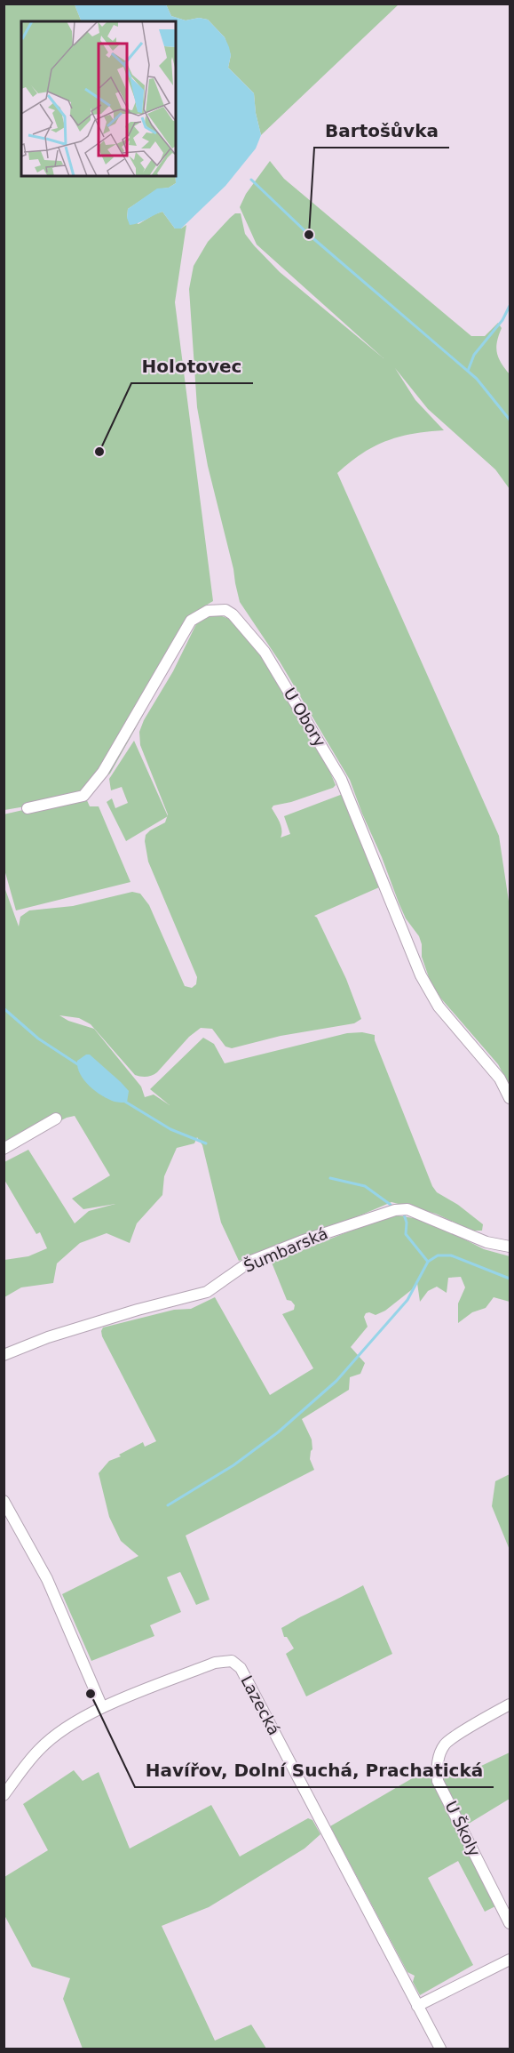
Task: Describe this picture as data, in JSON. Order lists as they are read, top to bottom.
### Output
{
  "streets": {
    "street": [
      "U Obory",
      "Šumbarská",
      "Lazecká",
      "U Školy"
    ]
  },
  "places": ["Bartošůvka", "Holotovec", "Havířov, Dolní Suchá, Prachatická"]
}
